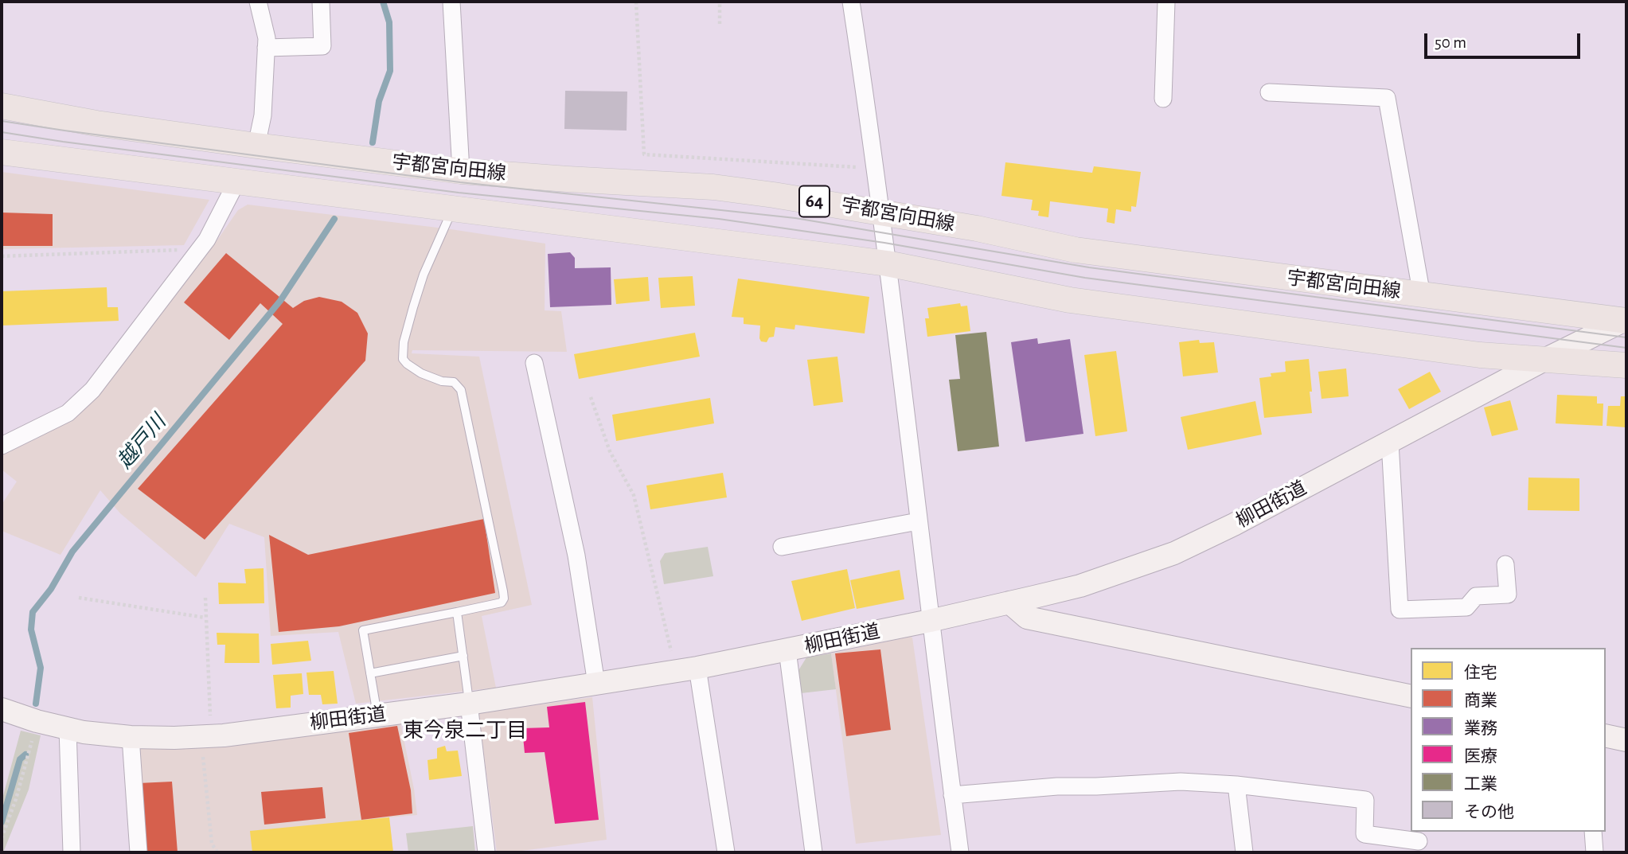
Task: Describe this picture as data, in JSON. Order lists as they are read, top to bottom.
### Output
{
  "streets": {
    "main road": ["宇都宮向田線", "64"],
    "street": ["柳田街道"]
  },
  "crossings": [
    ["宇都宮向田線", "柳田街道"]
  ],
  "districts": ["東今泉二丁目"],
  "water": ["越戸川"],
  "legend": [
    "住宅",
    "商業",
    "業務",
    "医療",
    "工業",
    "その他"
  ],
  "scale_bar": "50 m"
}
